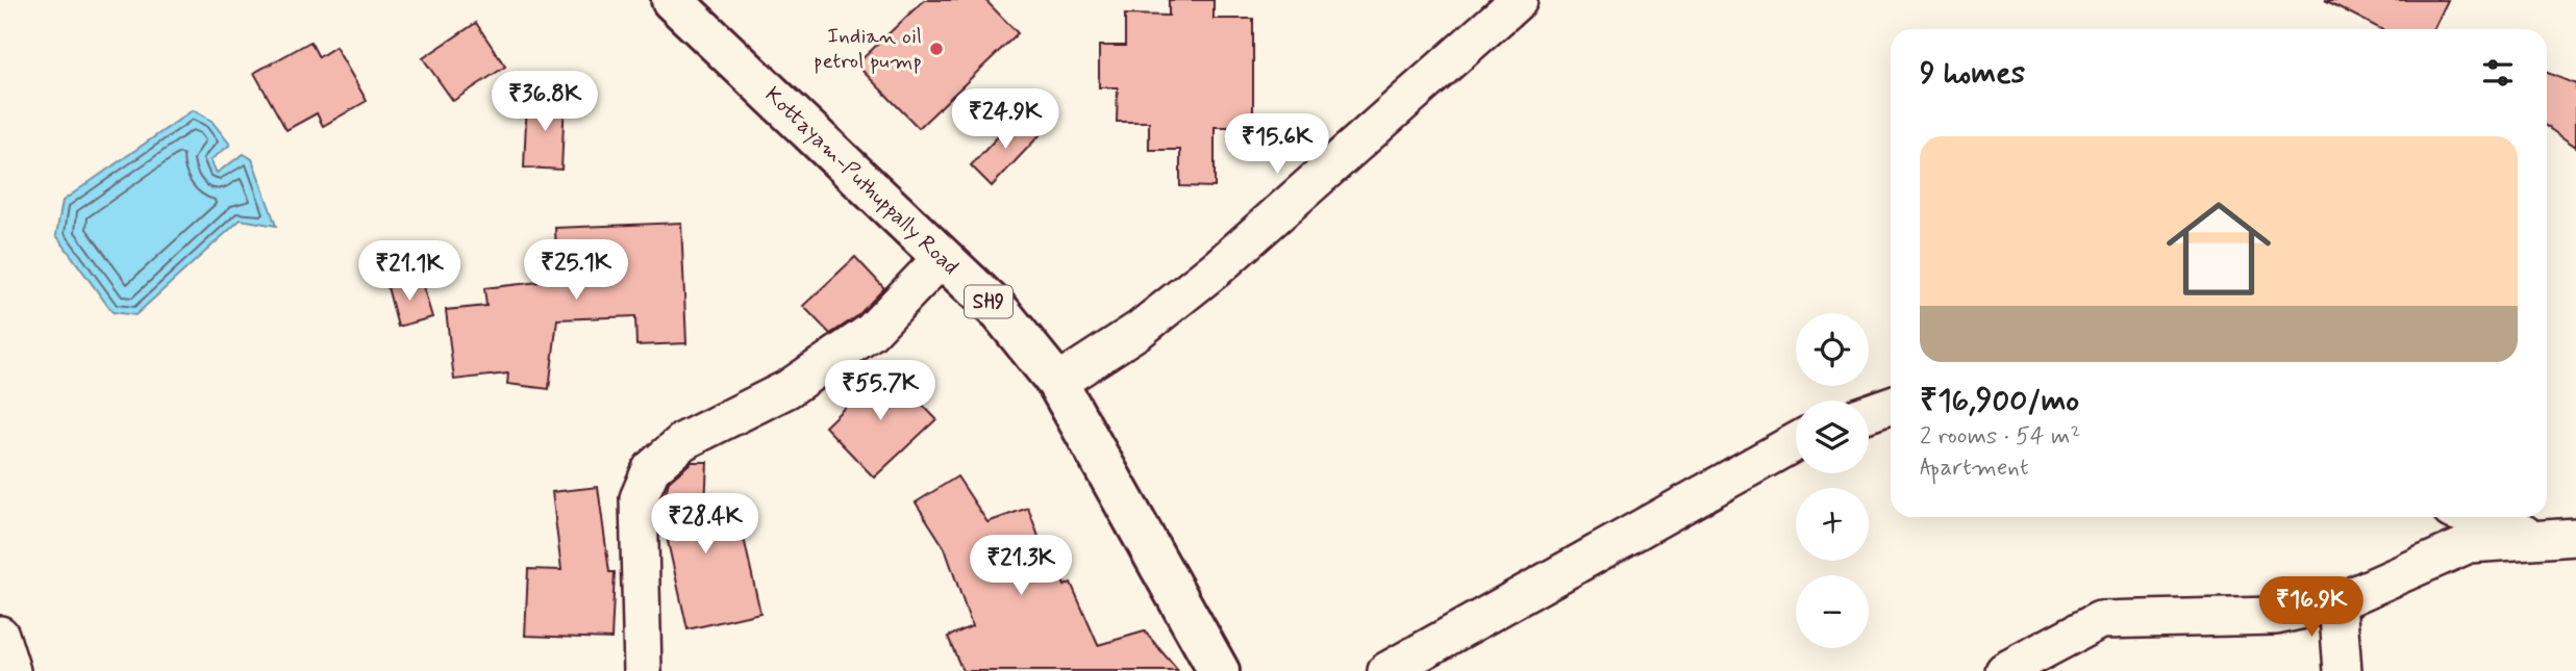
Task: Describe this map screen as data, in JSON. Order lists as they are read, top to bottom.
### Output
{
  "streets": {
    "main road": ["Kottayam-Puthuppally Road", "SH9"]
  },
  "places": ["Indian oil petrol pump"],
  "page": {
    "heading": "9 homes",
    "price": [
      "₹36.8K",
      "₹24.9K",
      "₹15.6K",
      "₹25.1K",
      "₹21.1K",
      "₹55.7K",
      "₹28.4K",
      "₹21.3K",
      "₹16.9K"
    ],
    "list": [
      {
        "name": "₹16,900/mo",
        "note": "2 rooms · 54 m² · Apartment"
      }
    ],
    "map_buttons": ["+", "−"]
  }
}
